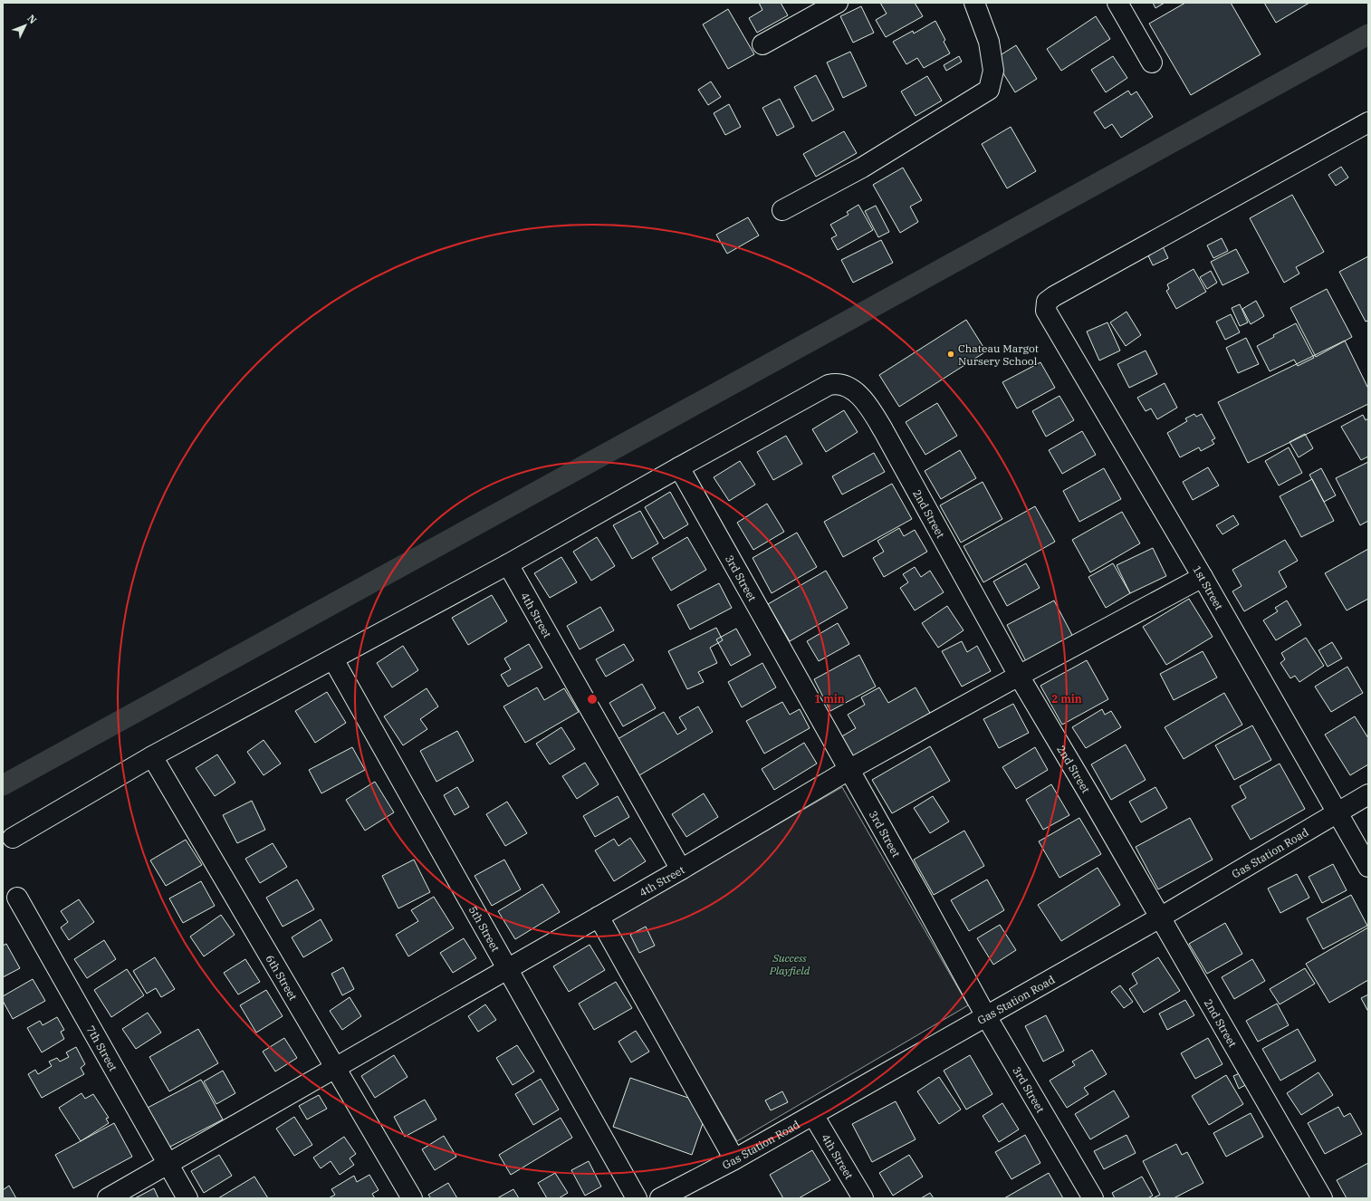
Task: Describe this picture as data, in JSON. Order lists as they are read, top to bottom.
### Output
{
  "streets": {
    "street": [
      "2nd Street",
      "3rd Street",
      "1st Street",
      "4th Street",
      "Gas Station Road",
      "5th Street",
      "6th Street",
      "7th Street"
    ]
  },
  "crossings": [
    ["2nd Street", "3rd Street"],
    ["2nd Street", "4th Street"],
    ["2nd Street", "Gas Station Road"],
    ["2nd Street", "5th Street"],
    ["2nd Street", "6th Street"],
    ["3rd Street", "Gas Station Road"],
    ["1st Street", "Gas Station Road"],
    ["4th Street", "Gas Station Road"],
    ["4th Street", "5th Street"],
    ["4th Street", "6th Street"],
    ["4th Street", "7th Street"]
  ],
  "parks": ["Success Playfield"],
  "places": ["Chateau Margot Nursery School"],
  "north": "top right",
  "rings": ["1 min", "2 min"]
}
